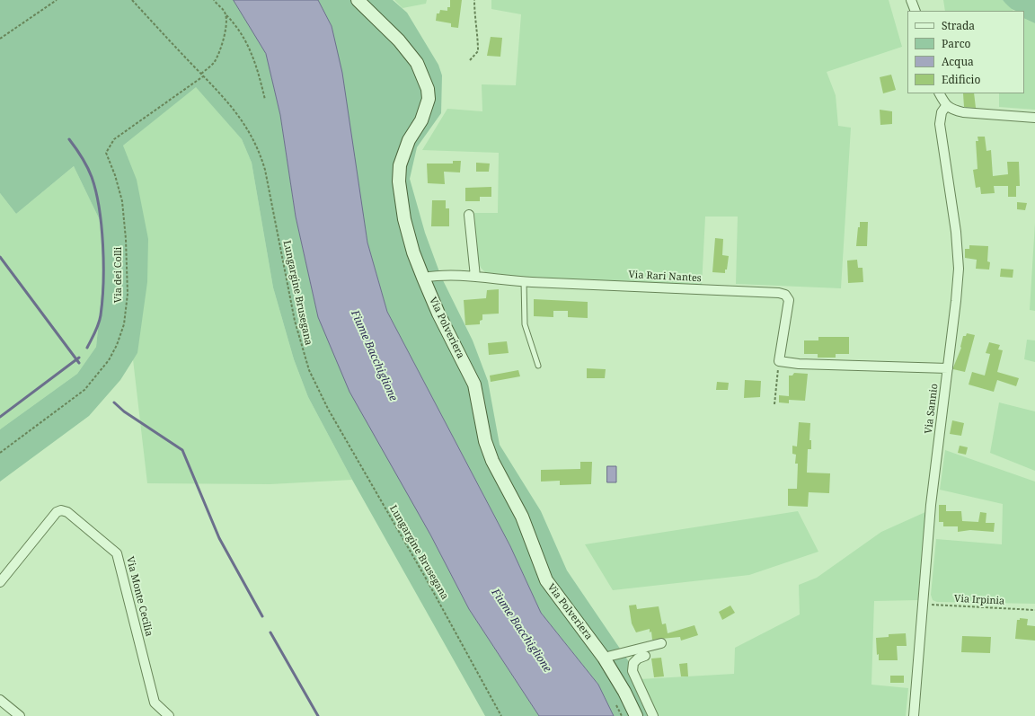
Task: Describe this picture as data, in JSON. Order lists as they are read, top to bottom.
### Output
{
  "streets": {
    "street": [
      "Via Rari Nantes",
      "Via Polveriera",
      "Via Sannio",
      "Via Monte Cecilia"
    ],
    "path": ["Via dei Colli", "Lungargine Brusegana", "Via Irpinia"]
  },
  "crossings": [
    ["Via dei Colli", "Lungargine Brusegana"],
    ["Via Rari Nantes", "Via Polveriera"],
    ["Via Sannio", "Via Irpinia"]
  ],
  "water": ["Fiume Bacchiglione"],
  "legend": [
    "Strada",
    "Parco",
    "Acqua",
    "Edificio"
  ]
}
